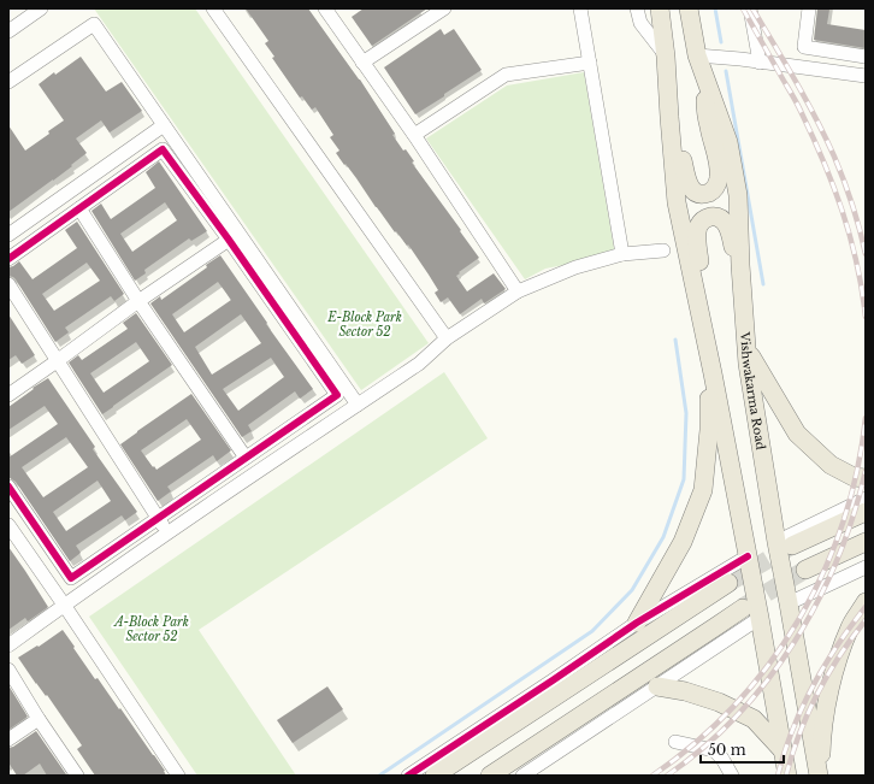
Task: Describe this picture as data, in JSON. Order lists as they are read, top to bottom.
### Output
{
  "streets": {
    "main road": ["Vishwakarma Road"]
  },
  "parks": ["E-Block Park Sector 52", "A-Block Park Sector 52"],
  "scale_bar": "50 m"
}
